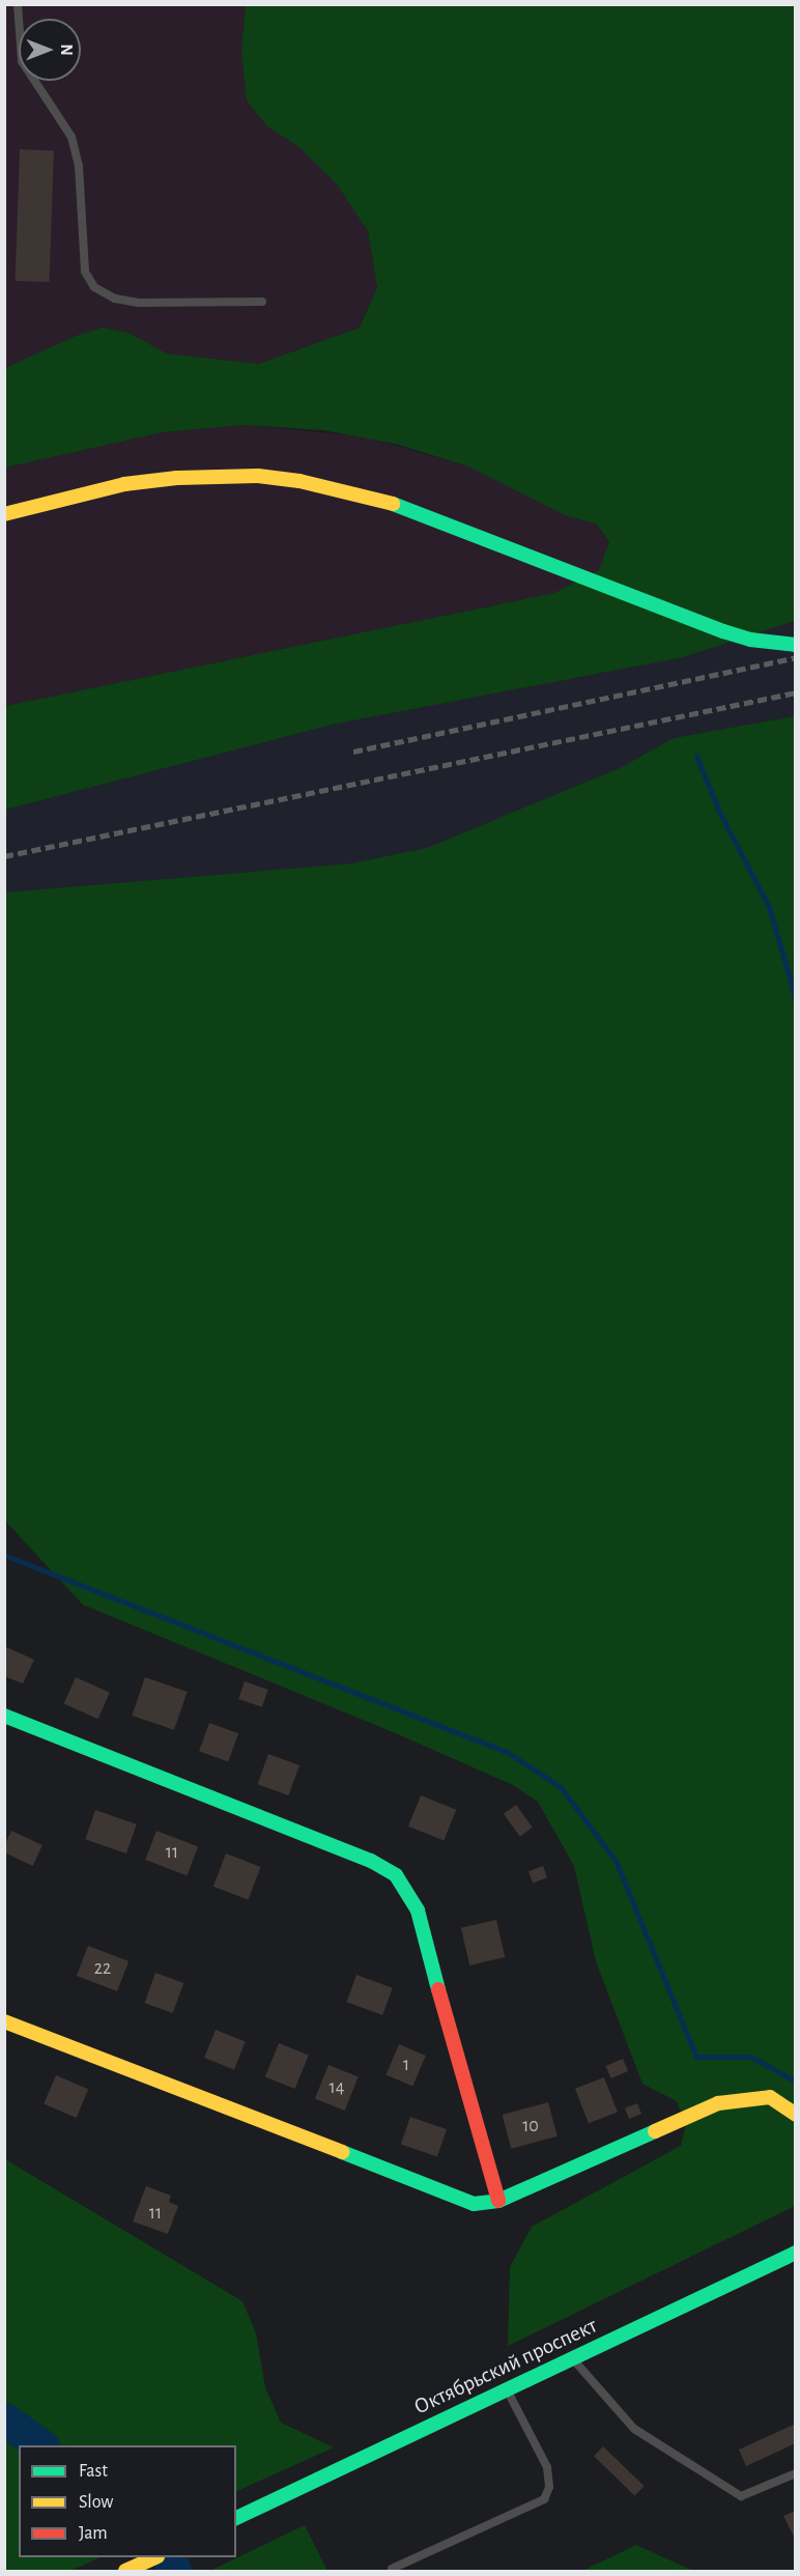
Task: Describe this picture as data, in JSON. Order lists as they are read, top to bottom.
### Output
{
  "streets": {
    "street": ["Октябрьский проспект"]
  },
  "house_numbers": [
    "11",
    "22",
    "1",
    "14",
    "10",
    "11"
  ],
  "legend": ["Fast", "Slow", "Jam"],
  "north": "right"
}
